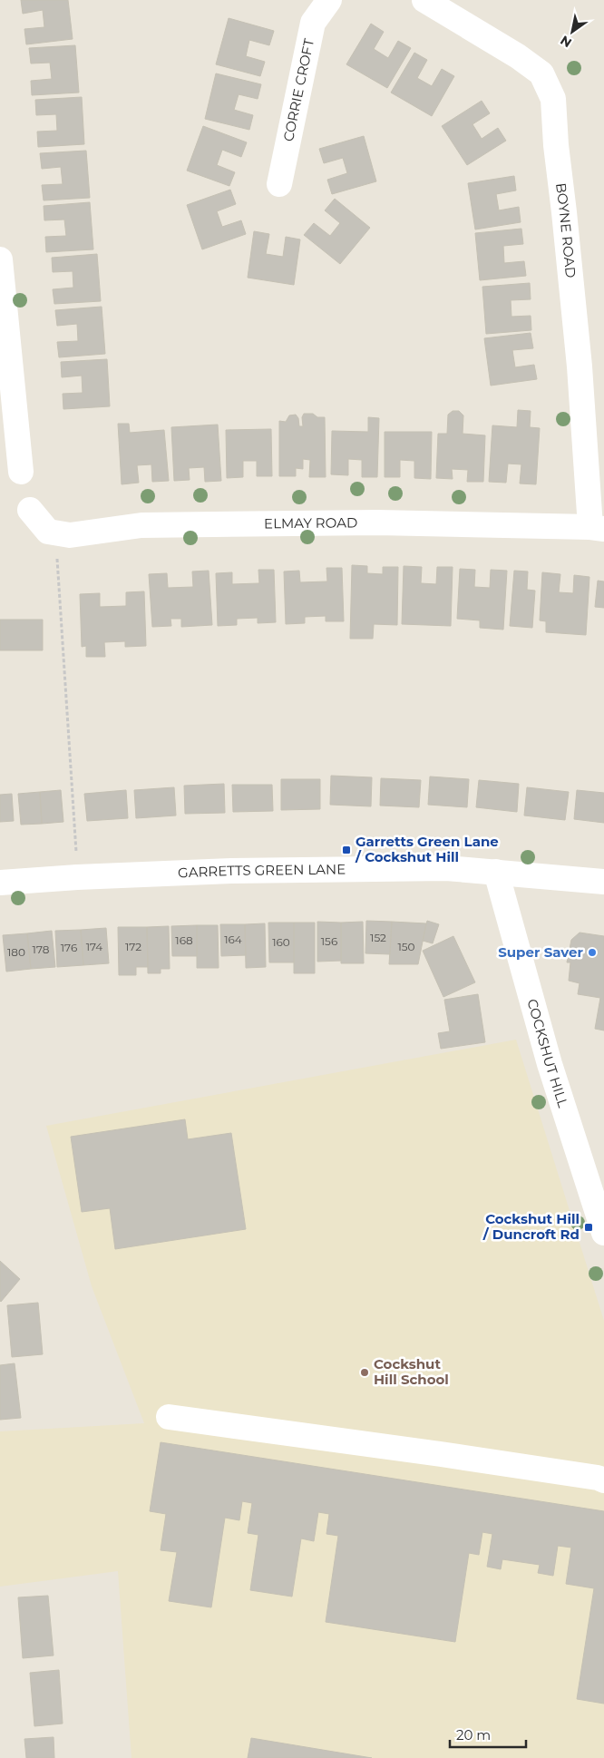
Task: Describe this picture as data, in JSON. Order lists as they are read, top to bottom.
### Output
{
  "streets": {
    "street": [
      "CORRIE CROFT",
      "BOYNE ROAD",
      "ELMAY ROAD",
      "GARRETTS GREEN LANE",
      "COCKSHUT HILL"
    ]
  },
  "crossings": [
    ["BOYNE ROAD", "ELMAY ROAD"],
    ["GARRETTS GREEN LANE", "COCKSHUT HILL"]
  ],
  "places": {
    "transit": ["Garretts Green Lane / Cockshut Hill", "Cockshut Hill / Duncroft Rd"],
    "other": ["Super Saver", "Cockshut Hill School"]
  },
  "house_numbers": [
    "152",
    "164",
    "168",
    "156",
    "160",
    "174",
    "172",
    "150",
    "176",
    "178",
    "180"
  ],
  "scale_bar": "20 m",
  "north": "bottom left"
}
